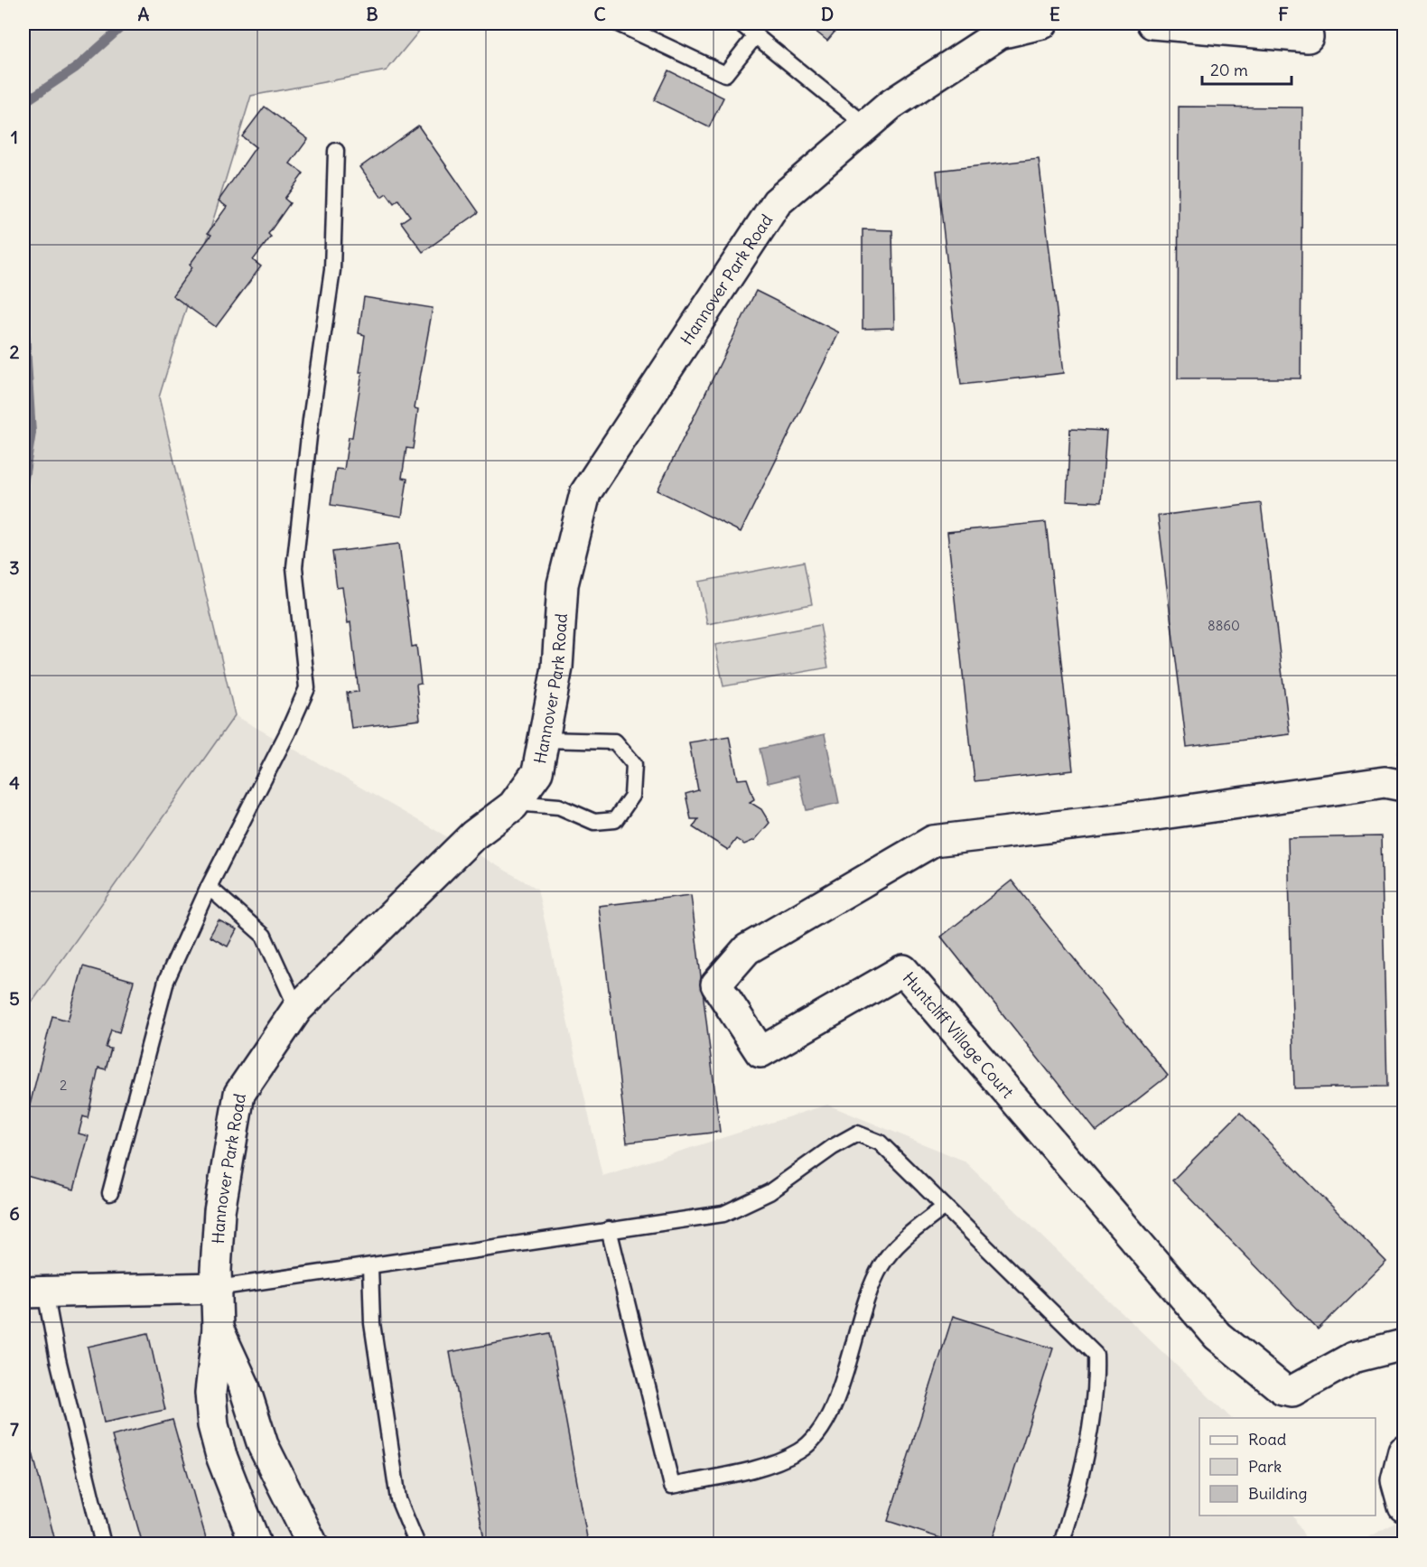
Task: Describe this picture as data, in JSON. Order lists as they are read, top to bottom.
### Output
{
  "streets": {
    "street": ["Hannover Park Road", "Huntcliff Village Court"]
  },
  "house_numbers": ["8860", "2"],
  "legend": ["Road", "Park", "Building"],
  "scale_bar": "20 m",
  "grid": {
    "columns": [
      "A",
      "B",
      "C",
      "D",
      "E",
      "F"
    ],
    "rows": [
      "1",
      "2",
      "3",
      "4",
      "5",
      "6",
      "7"
    ]
  }
}
